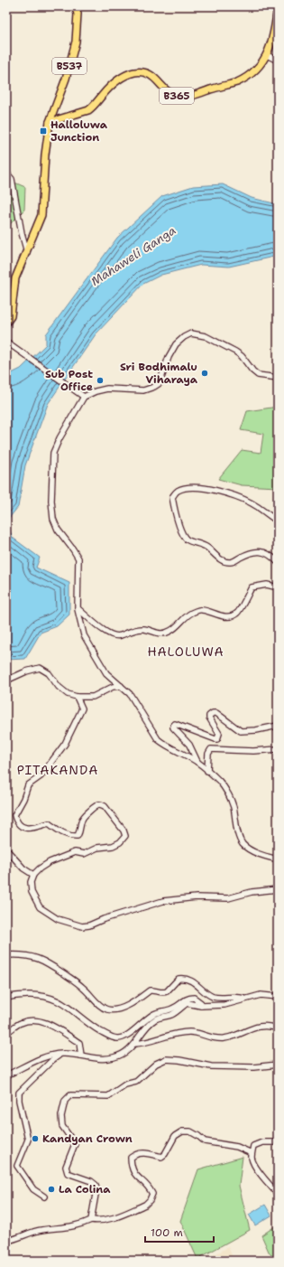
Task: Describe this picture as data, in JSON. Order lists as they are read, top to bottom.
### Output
{
  "streets": {
    "main road": ["B537", "B365"]
  },
  "crossings": [
    ["B537", "B365"]
  ],
  "districts": ["HALOLUWA", "PITAKANDA"],
  "water": ["Mahaweli Ganga"],
  "places": {
    "transit": ["Halloluwa Junction"],
    "other": [
      "Sri Bodhimalu Viharaya",
      "Sub Post Office",
      "Kandyan Crown",
      "La Colina"
    ]
  },
  "scale_bar": "100 m"
}
